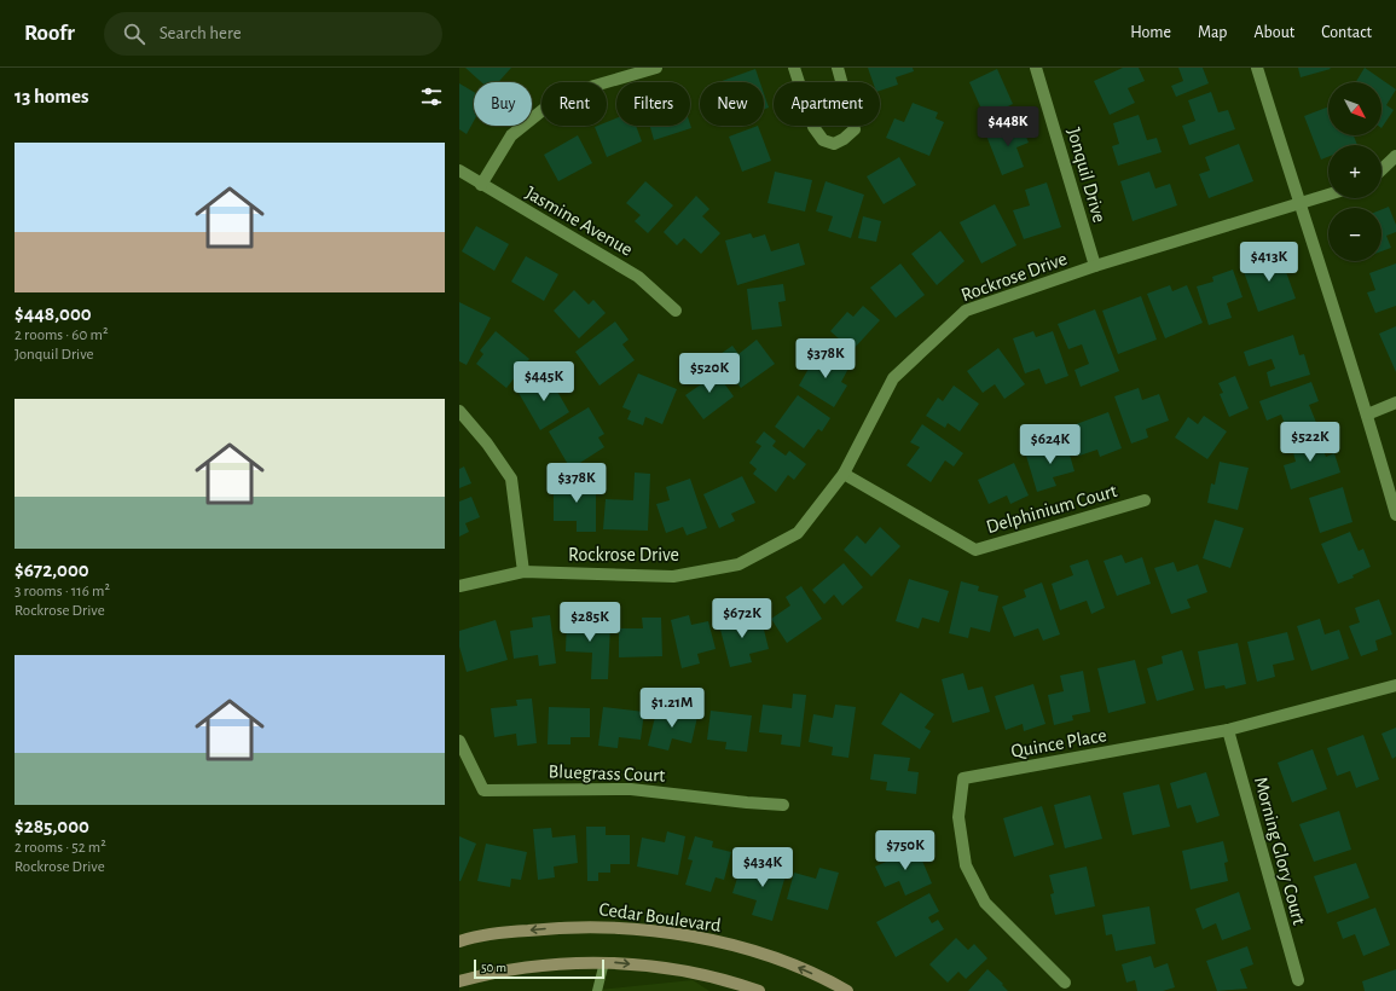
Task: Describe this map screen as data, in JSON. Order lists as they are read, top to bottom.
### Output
{
  "streets": {
    "main road": ["Cedar Boulevard"],
    "street": [
      "Jonquil Drive",
      "Jasmine Avenue",
      "Rockrose Drive",
      "Delphinium Court",
      "Quince Place",
      "Bluegrass Court",
      "Morning Glory Court"
    ]
  },
  "crossings": [
    ["Jonquil Drive", "Rockrose Drive"],
    ["Rockrose Drive", "Delphinium Court"],
    ["Quince Place", "Morning Glory Court"]
  ],
  "scale_bar": "50 m",
  "north": "bottom right",
  "page": {
    "header": "Roofr",
    "search": "Search here",
    "nav": [
      "Home",
      "Map",
      "About",
      "Contact"
    ],
    "heading": "13 homes",
    "map_buttons": ["+", "−"],
    "chip": [
      "Buy",
      "Rent",
      "Filters",
      "New",
      "Apartment"
    ],
    "price": [
      "$448K",
      "$413K",
      "$378K",
      "$520K",
      "$445K",
      "$522K",
      "$624K",
      "$378K",
      "$672K",
      "$285K",
      "$1.21M",
      "$750K",
      "$434K"
    ],
    "list": [
      {
        "name": "$448,000",
        "note": "2 rooms · 60 m² · Jonquil Drive"
      },
      {
        "name": "$672,000",
        "note": "3 rooms · 116 m² · Rockrose Drive"
      },
      {
        "name": "$285,000",
        "note": "2 rooms · 52 m² · Rockrose Drive"
      }
    ],
    "scale": "50 m"
  }
}
